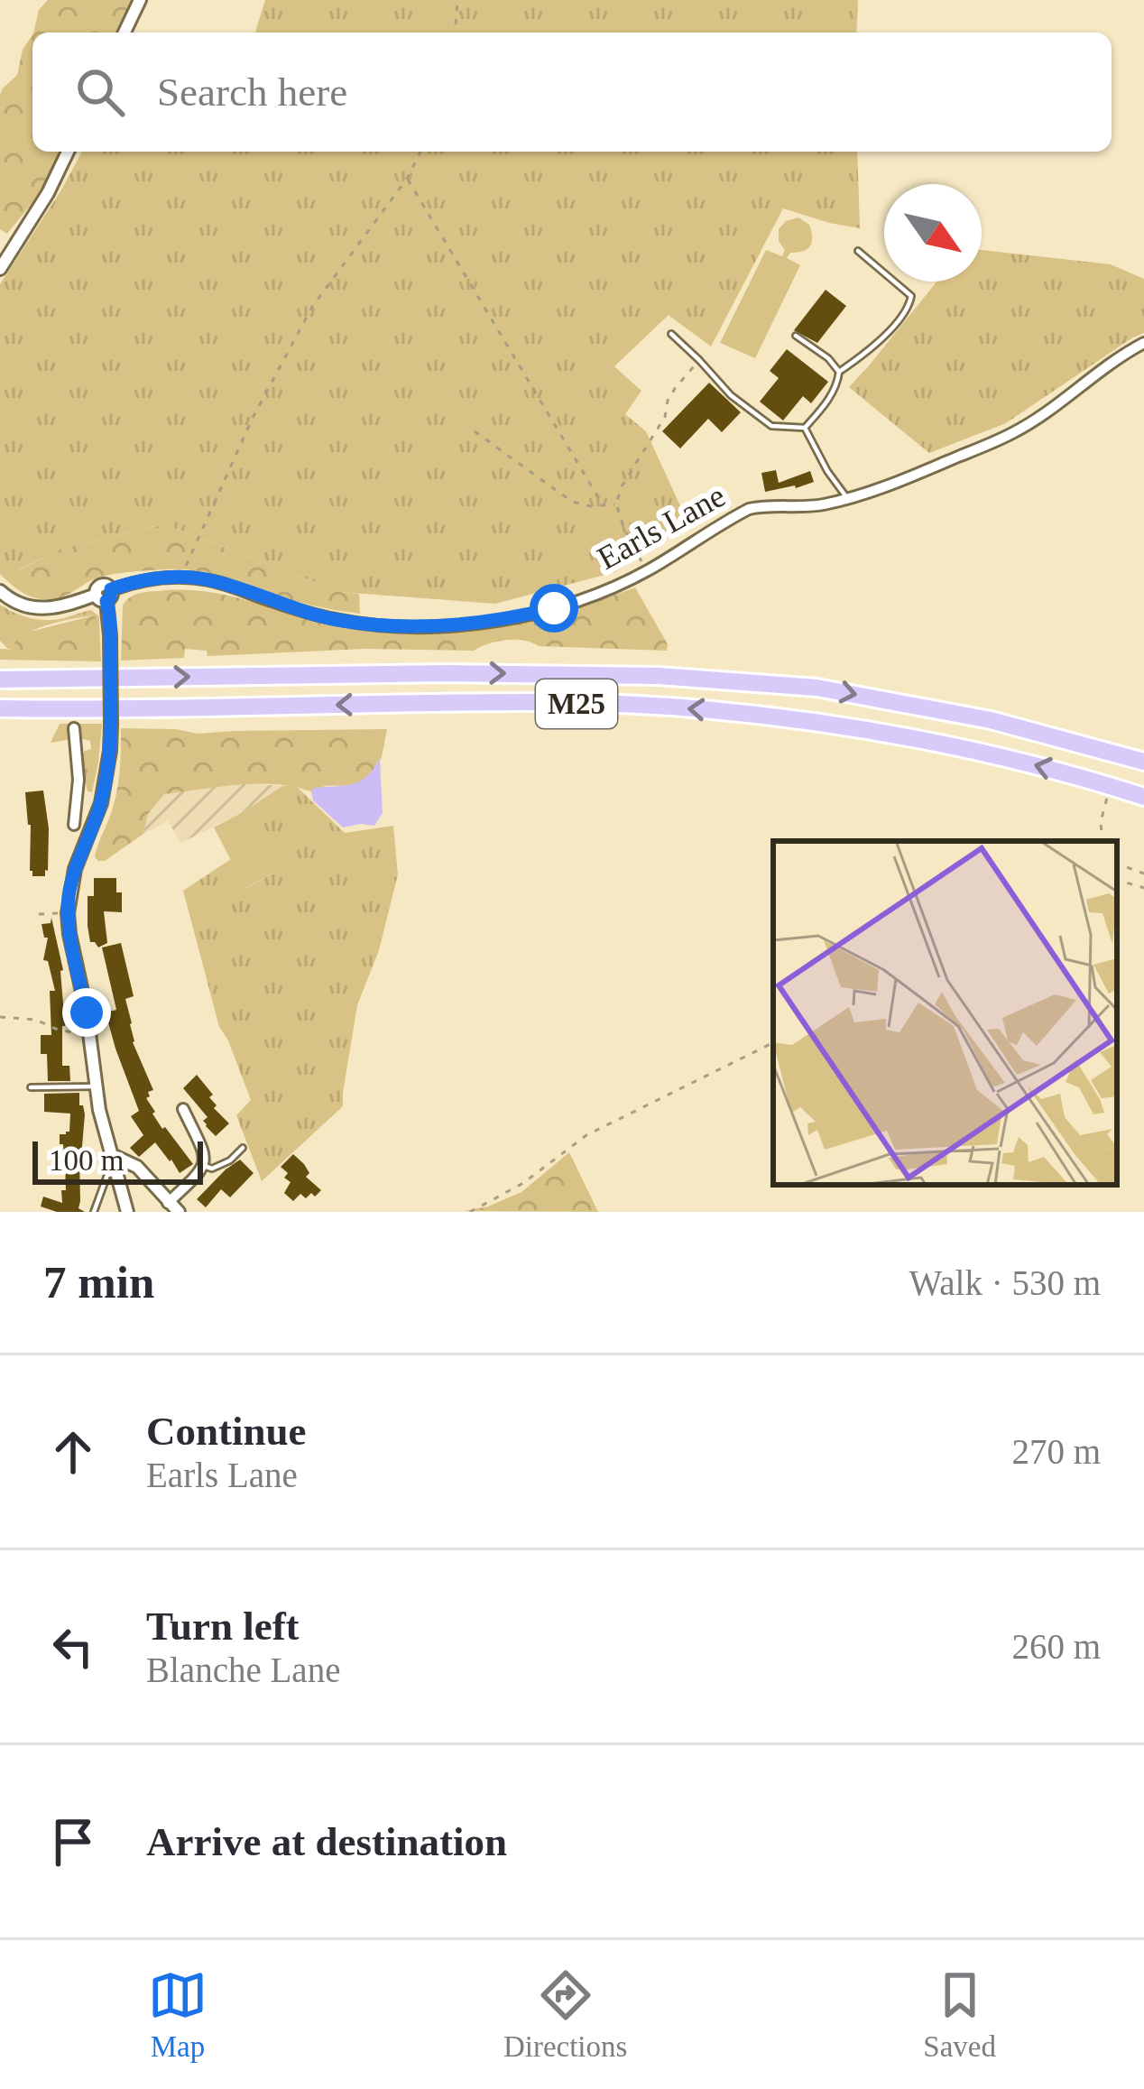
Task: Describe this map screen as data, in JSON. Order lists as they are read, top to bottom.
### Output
{
  "streets": {
    "highway": ["M25"],
    "street": ["Earls Lane"]
  },
  "scale_bar": "100 m",
  "north": "bottom right",
  "page": {
    "search": "Search here",
    "scale": "100 m",
    "heading": ["7 min", "Walk · 530 m"],
    "list": [
      ["Continue", "Earls Lane", "270 m"],
      ["Turn left", "Blanche Lane", "260 m"],
      "Arrive at destination"
    ],
    "nav": ["Map", "Directions", "Saved"]
  }
}
